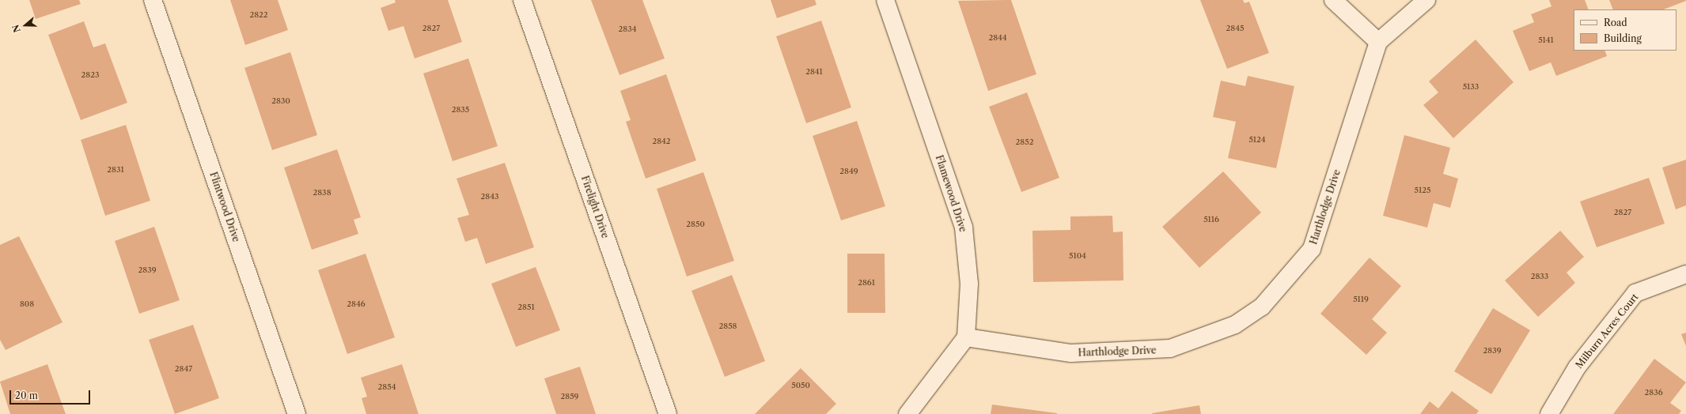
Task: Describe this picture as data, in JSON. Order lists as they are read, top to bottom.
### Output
{
  "streets": {
    "street": [
      "Flamewood Drive",
      "Flintwood Drive",
      "Firelight Drive",
      "Harthlodge Drive",
      "Milburn Acres Court"
    ]
  },
  "crossings": [
    ["Flamewood Drive", "Harthlodge Drive"]
  ],
  "house_numbers": [
    "2822",
    "2827",
    "2845",
    "2834",
    "2844",
    "5141",
    "2841",
    "2823",
    "5133",
    "2830",
    "2835",
    "5124",
    "2842",
    "2852",
    "2831",
    "2849",
    "5125",
    "2838",
    "2843",
    "2827",
    "5116",
    "2850",
    "5104",
    "2839",
    "2833",
    "2861",
    "5119",
    "808",
    "2846",
    "2851",
    "2858",
    "2839",
    "2847",
    "5050",
    "2854",
    "2836",
    "2859"
  ],
  "legend": ["Road", "Building"],
  "scale_bar": "20 m",
  "north": "left"
}
